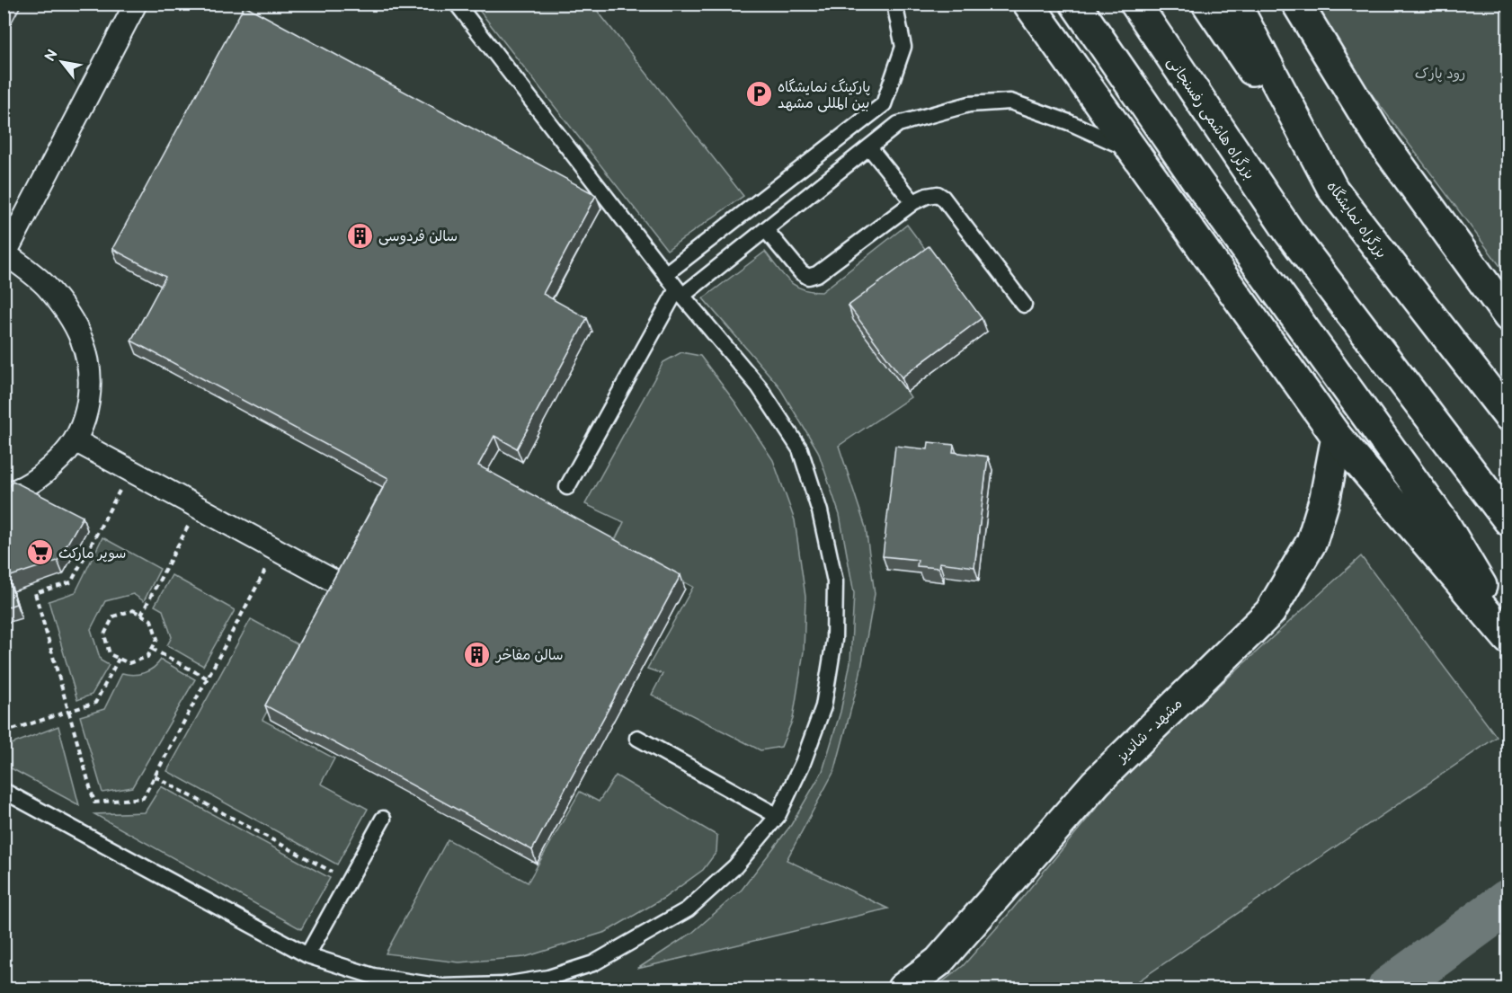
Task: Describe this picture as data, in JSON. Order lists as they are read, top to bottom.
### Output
{
  "streets": {
    "main road": ["بزرگراه هاشمی رفسنجانی", "بزرگراه نمایشگاه", "مشهد - شاندیز"]
  },
  "parks": ["رود پارک"],
  "places": {
    "parking": ["پارکینگ نمایشگاه بین المللی مشهد"],
    "building": ["سالن فردوسی", "سالن مفاخر"],
    "supermarket": ["سوپر مارکت"]
  },
  "north": "top left"
}
